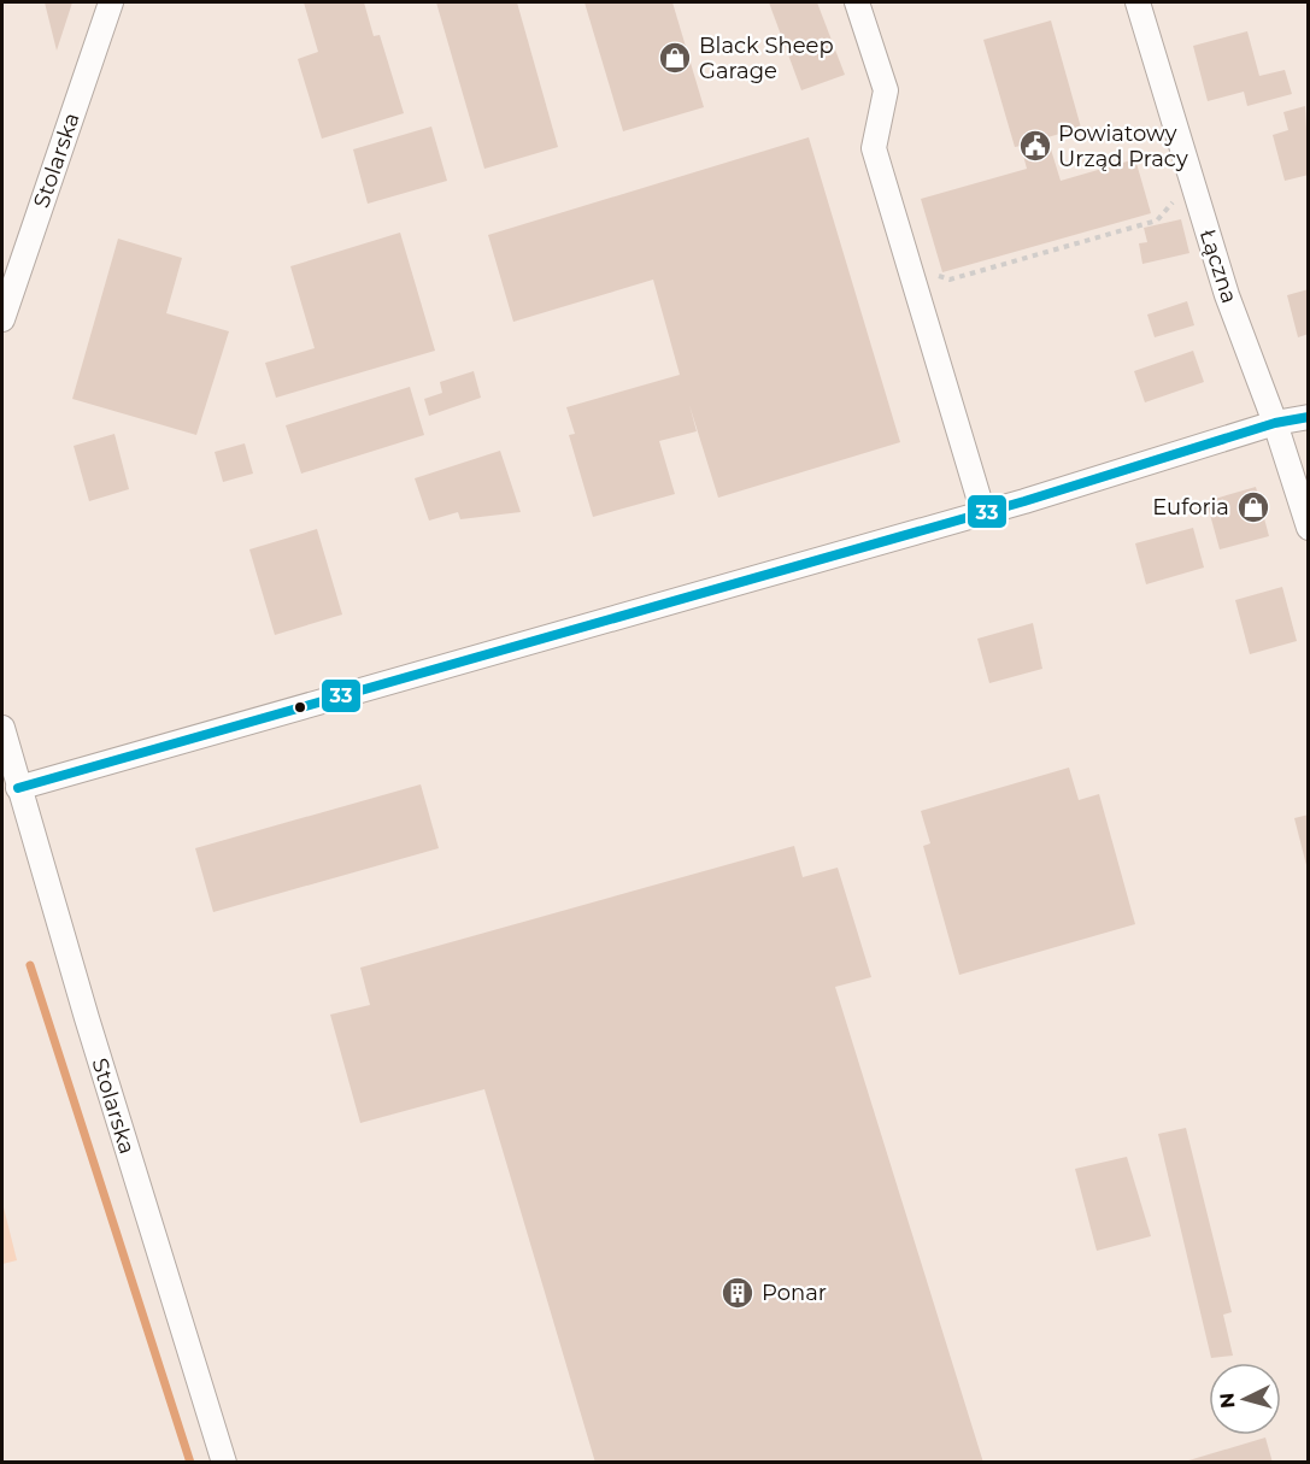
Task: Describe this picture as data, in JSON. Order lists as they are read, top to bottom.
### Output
{
  "streets": {
    "street": ["Stolarska", "Łączna"]
  },
  "places": {
    "shop": ["Black Sheep Garage", "Euforia"],
    "public building": ["Powiatowy Urząd Pracy"],
    "building": ["Ponar"]
  },
  "lines": ["transit line 33"],
  "north": "left"
}
